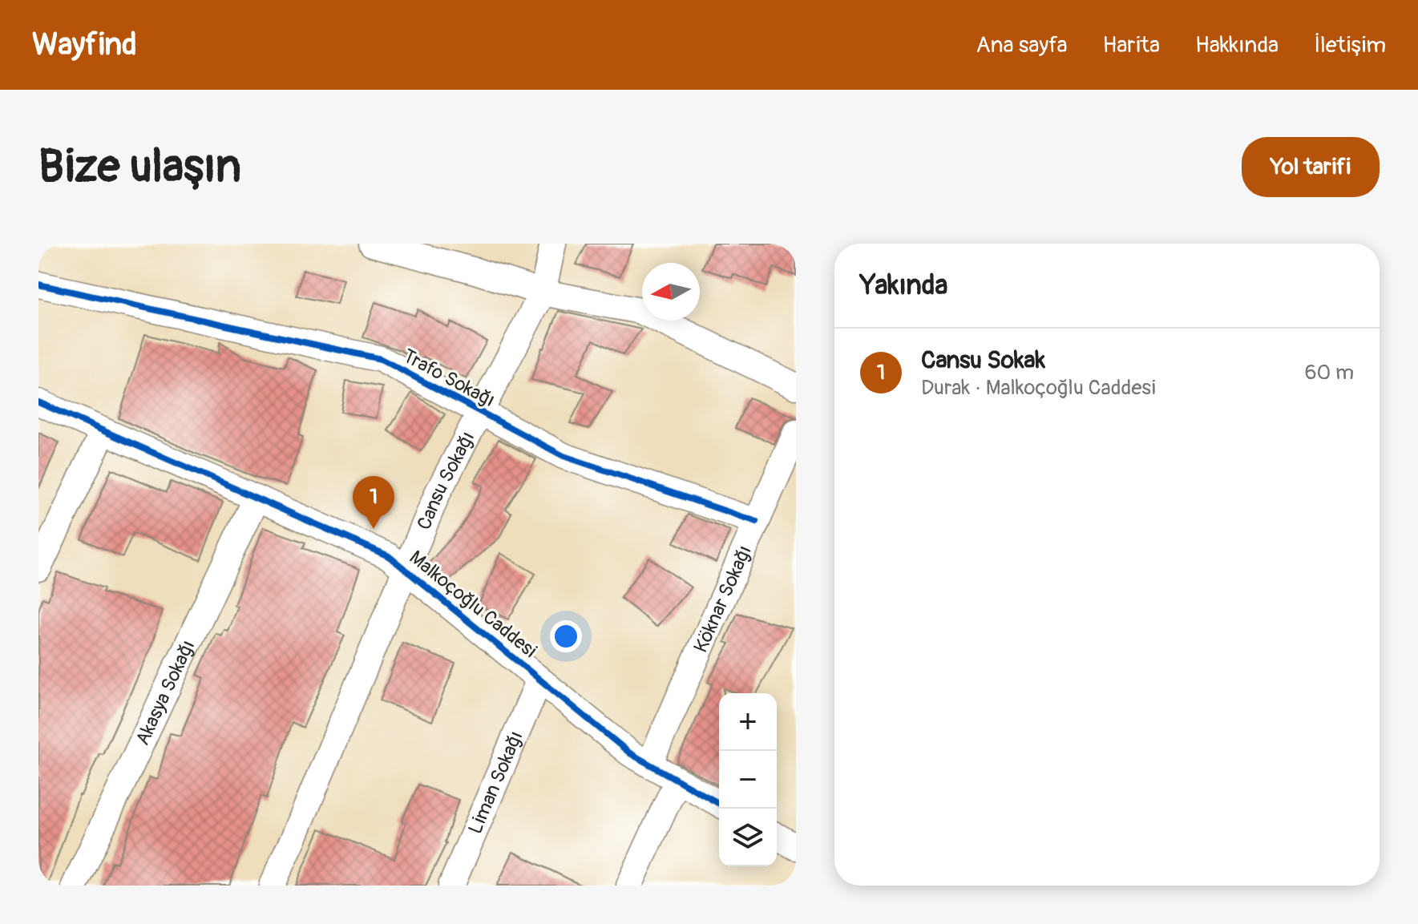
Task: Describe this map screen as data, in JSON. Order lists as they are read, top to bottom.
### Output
{
  "streets": {
    "street": [
      "Trafo Sokağı",
      "Cansu Sokağı",
      "Köknar Sokağı",
      "Malkoçoğlu Caddesi",
      "Akasya Sokağı",
      "Liman Sokağı"
    ]
  },
  "crossings": [
    ["Trafo Sokağı", "Cansu Sokağı"],
    ["Trafo Sokağı", "Köknar Sokağı"],
    ["Cansu Sokağı", "Malkoçoğlu Caddesi"],
    ["Köknar Sokağı", "Malkoçoğlu Caddesi"],
    ["Malkoçoğlu Caddesi", "Akasya Sokağı"],
    ["Malkoçoğlu Caddesi", "Liman Sokağı"]
  ],
  "north": "left",
  "page": {
    "header": "Wayfind",
    "nav": [
      "Ana sayfa",
      "Harita",
      "Hakkında",
      "İletişim"
    ],
    "buttons": "Yol tarifi",
    "title": "Bize ulaşın",
    "heading": "Yakında",
    "list": [
      {
        "mark": "1",
        "name": "Cansu Sokak",
        "note": "Durak · Malkoçoğlu Caddesi",
        "value": "60 m"
      }
    ],
    "pins": "1",
    "map_buttons": ["+", "−"]
  }
}
